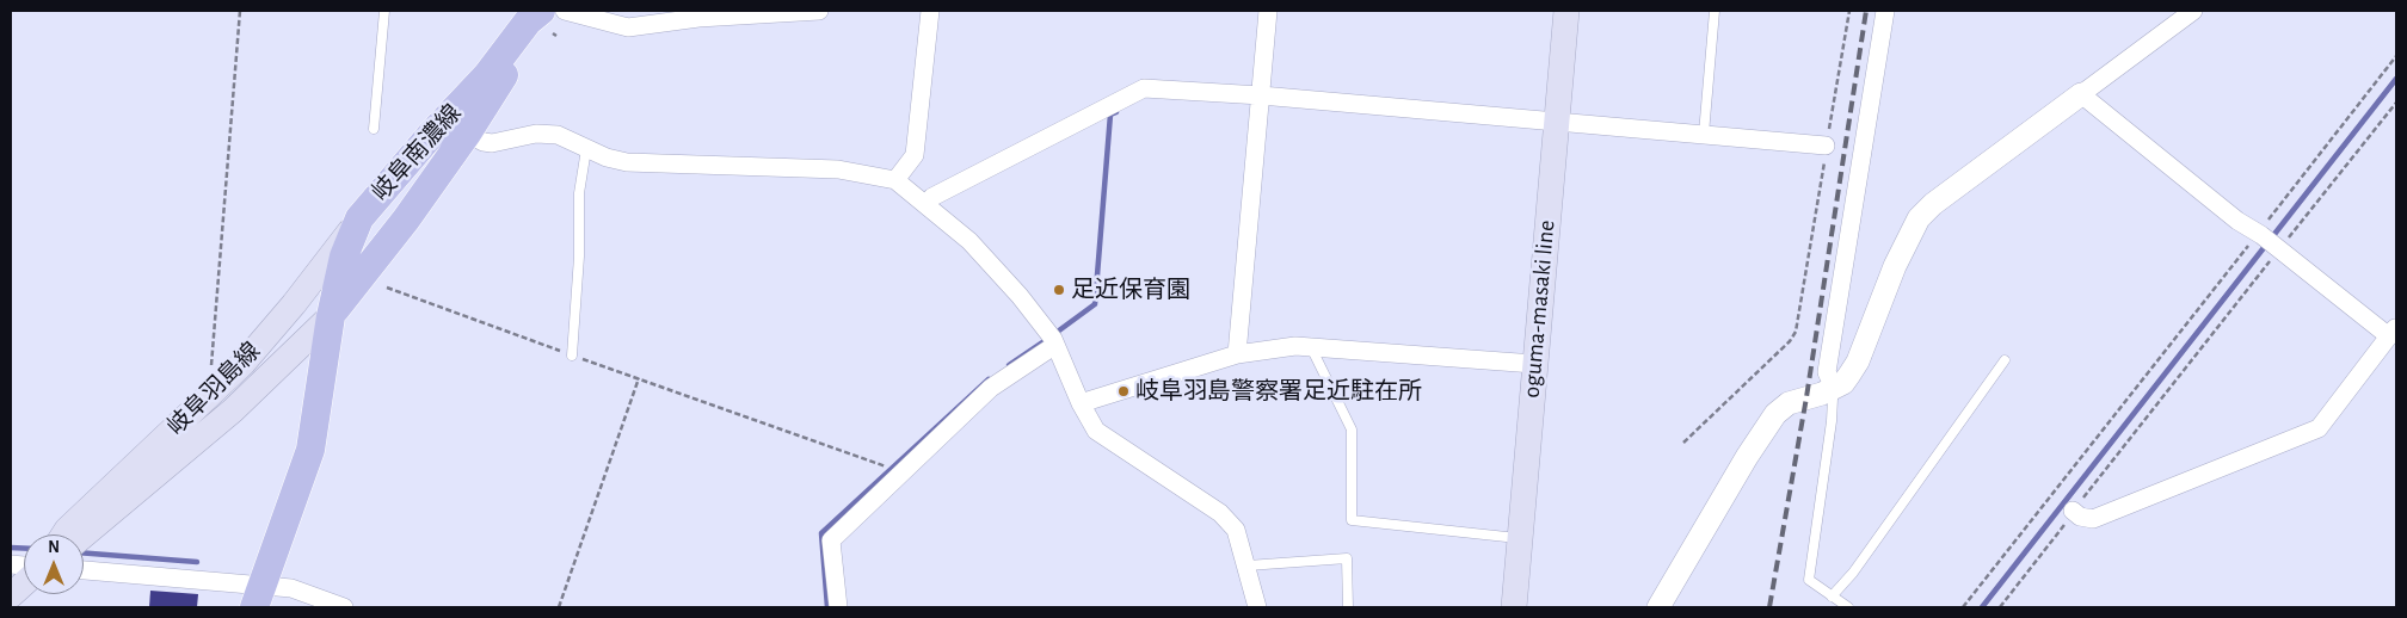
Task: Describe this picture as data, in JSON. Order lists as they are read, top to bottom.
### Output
{
  "streets": {
    "main road": ["岐阜南濃線", "oguma-masaki line", "岐阜羽島線"]
  },
  "crossings": [
    ["岐阜南濃線", "岐阜羽島線"]
  ],
  "places": ["足近保育園", "岐阜羽島警察署足近駐在所"],
  "north": "top"
}
